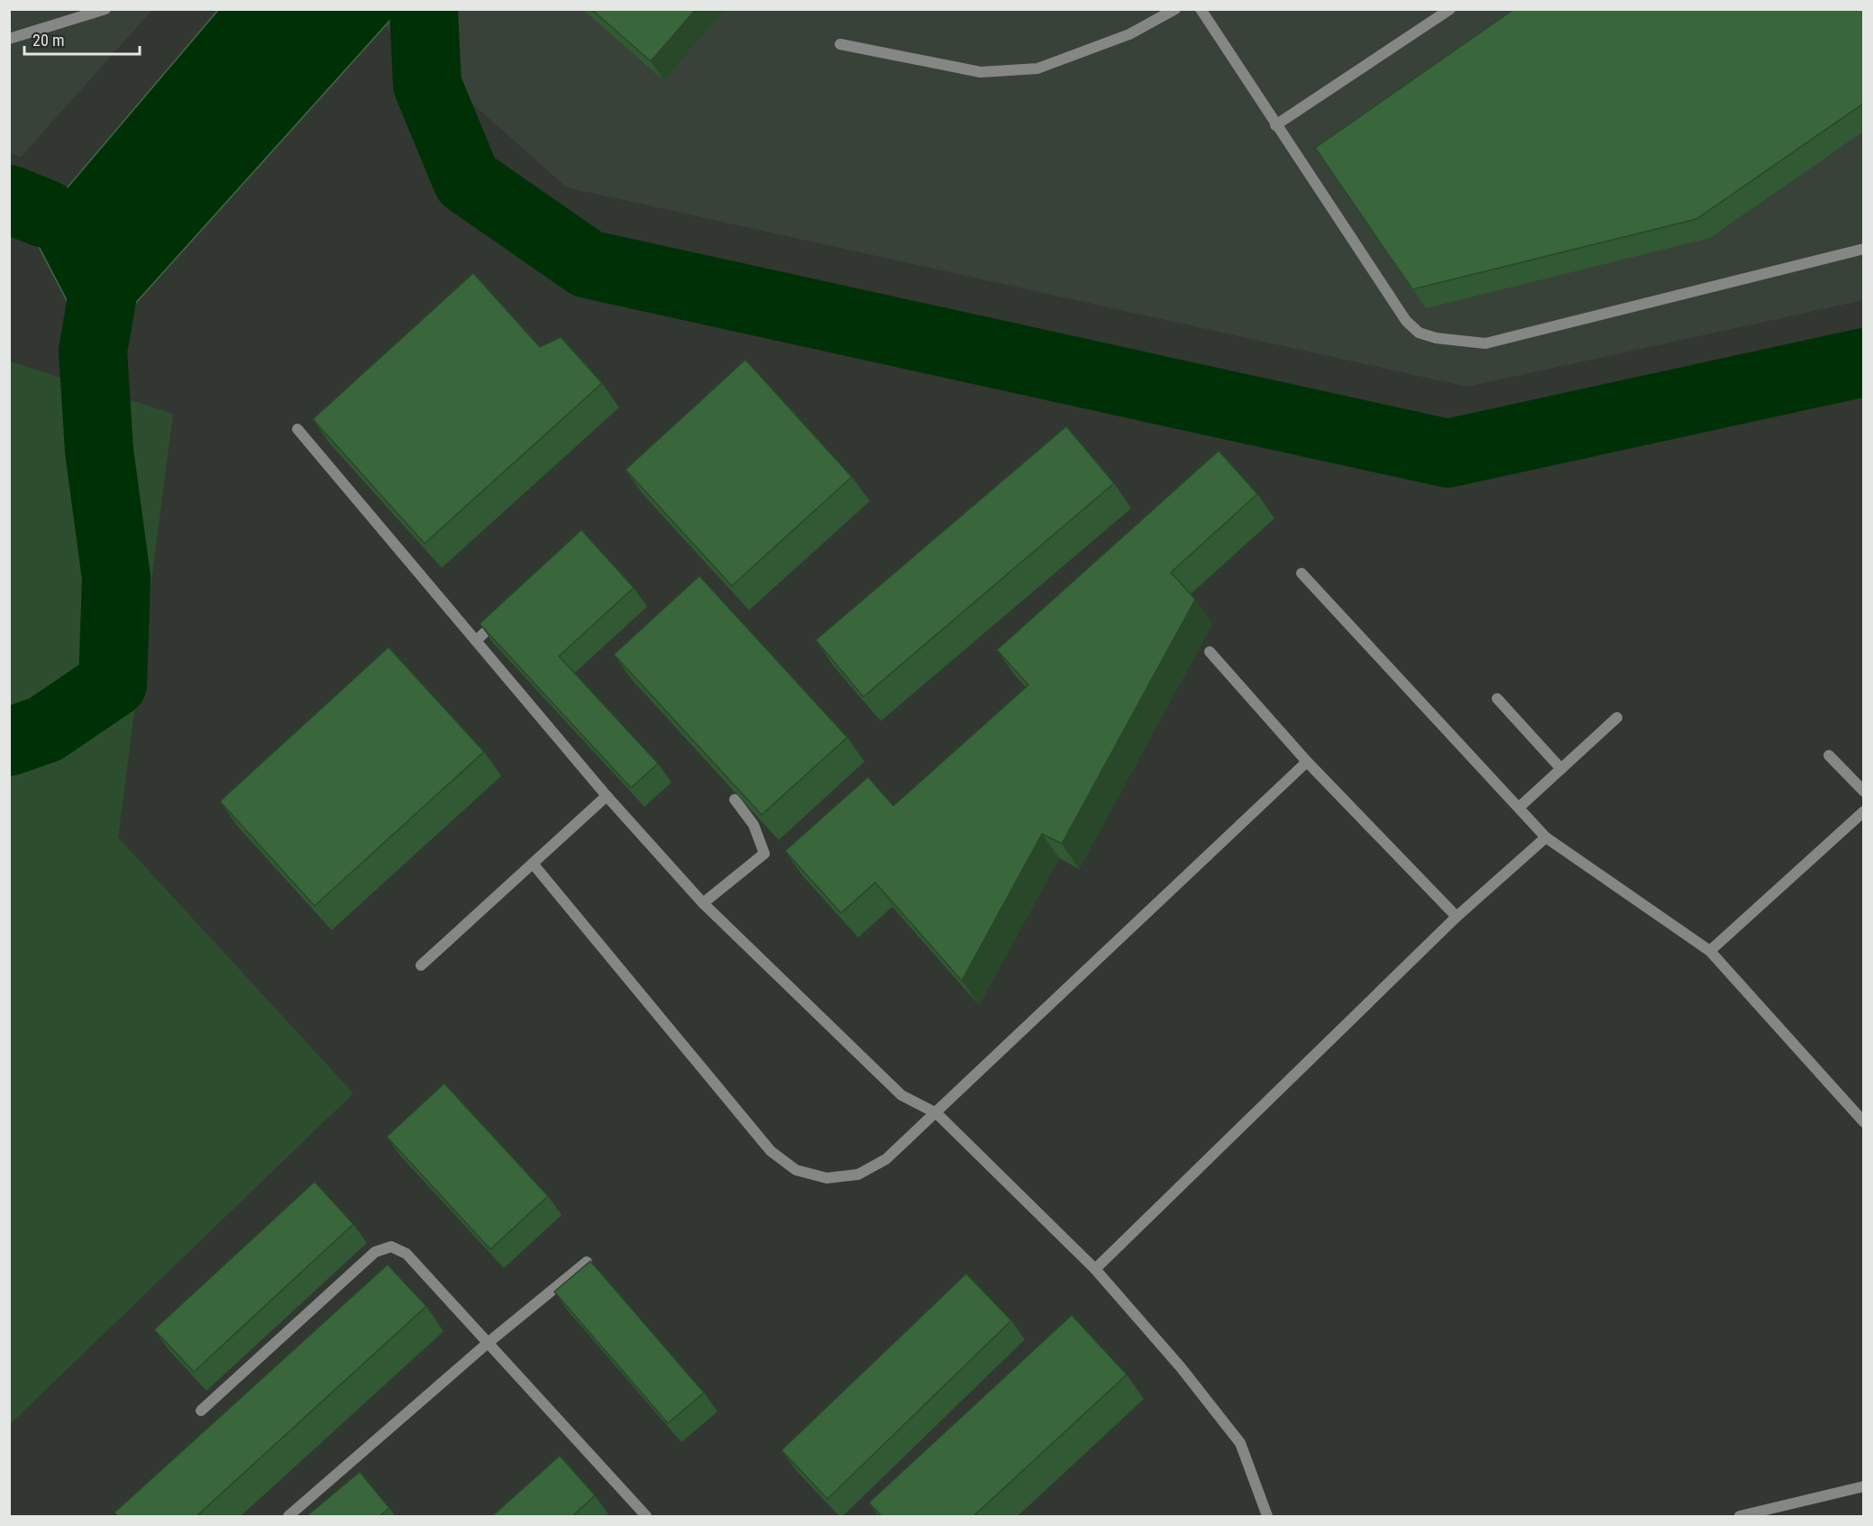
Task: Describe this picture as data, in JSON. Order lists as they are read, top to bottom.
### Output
{
  "scale_bar": "20 m"
}
